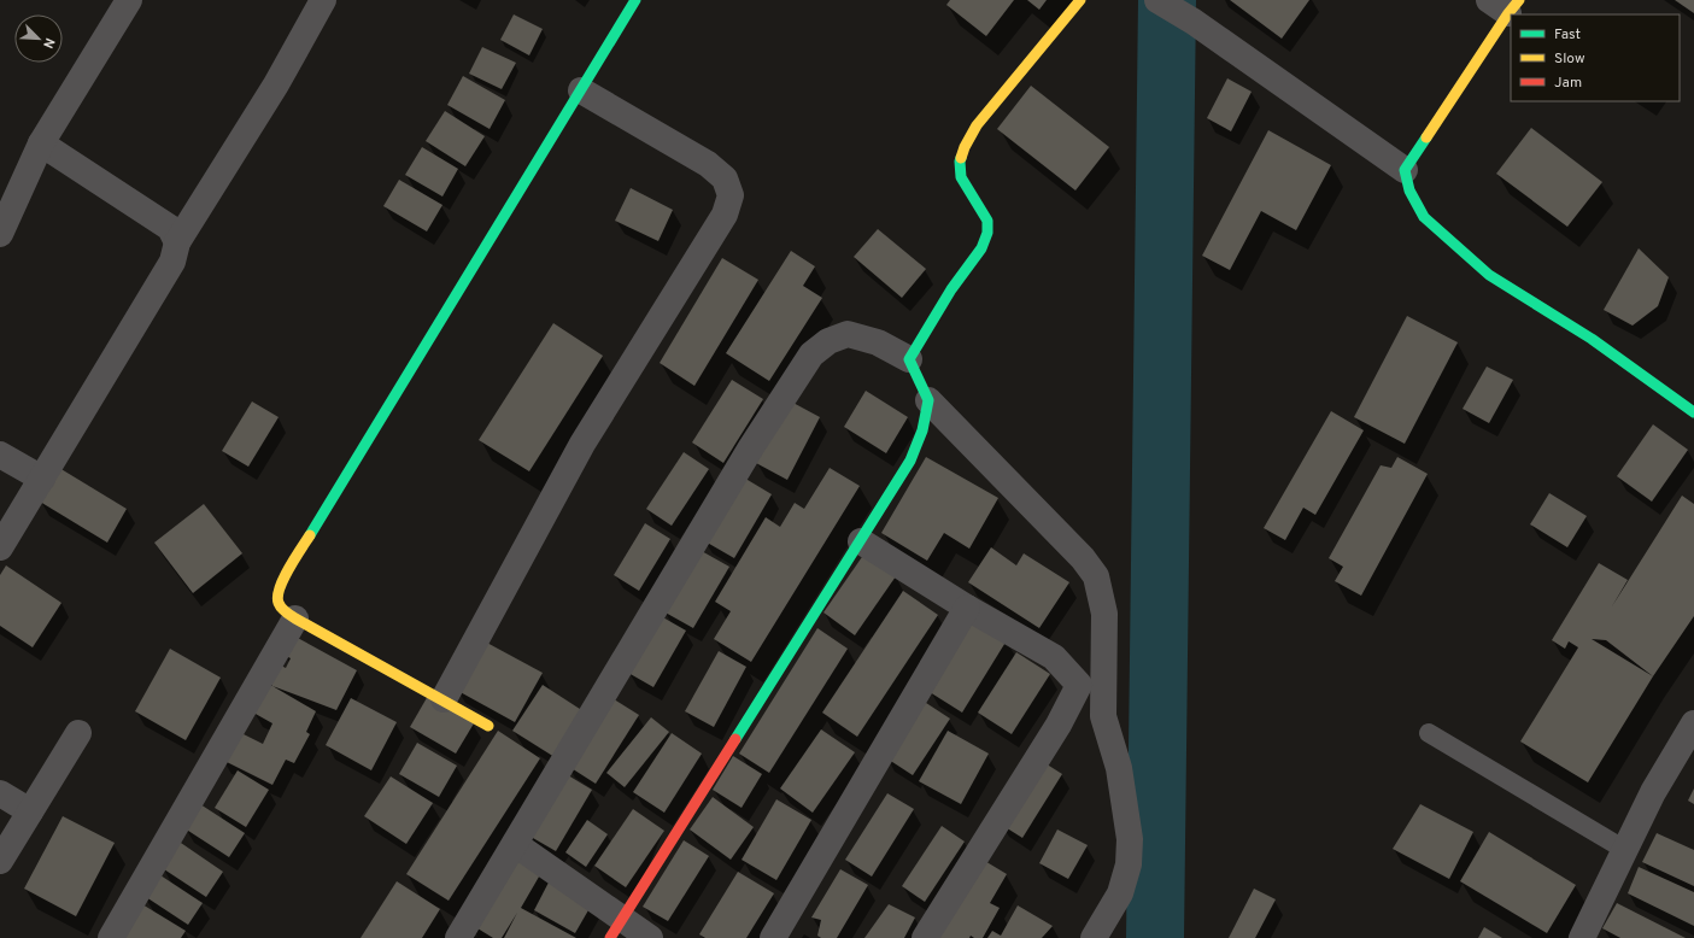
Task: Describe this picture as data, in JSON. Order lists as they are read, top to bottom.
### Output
{
  "legend": ["Fast", "Slow", "Jam"],
  "north": "bottom right"
}
